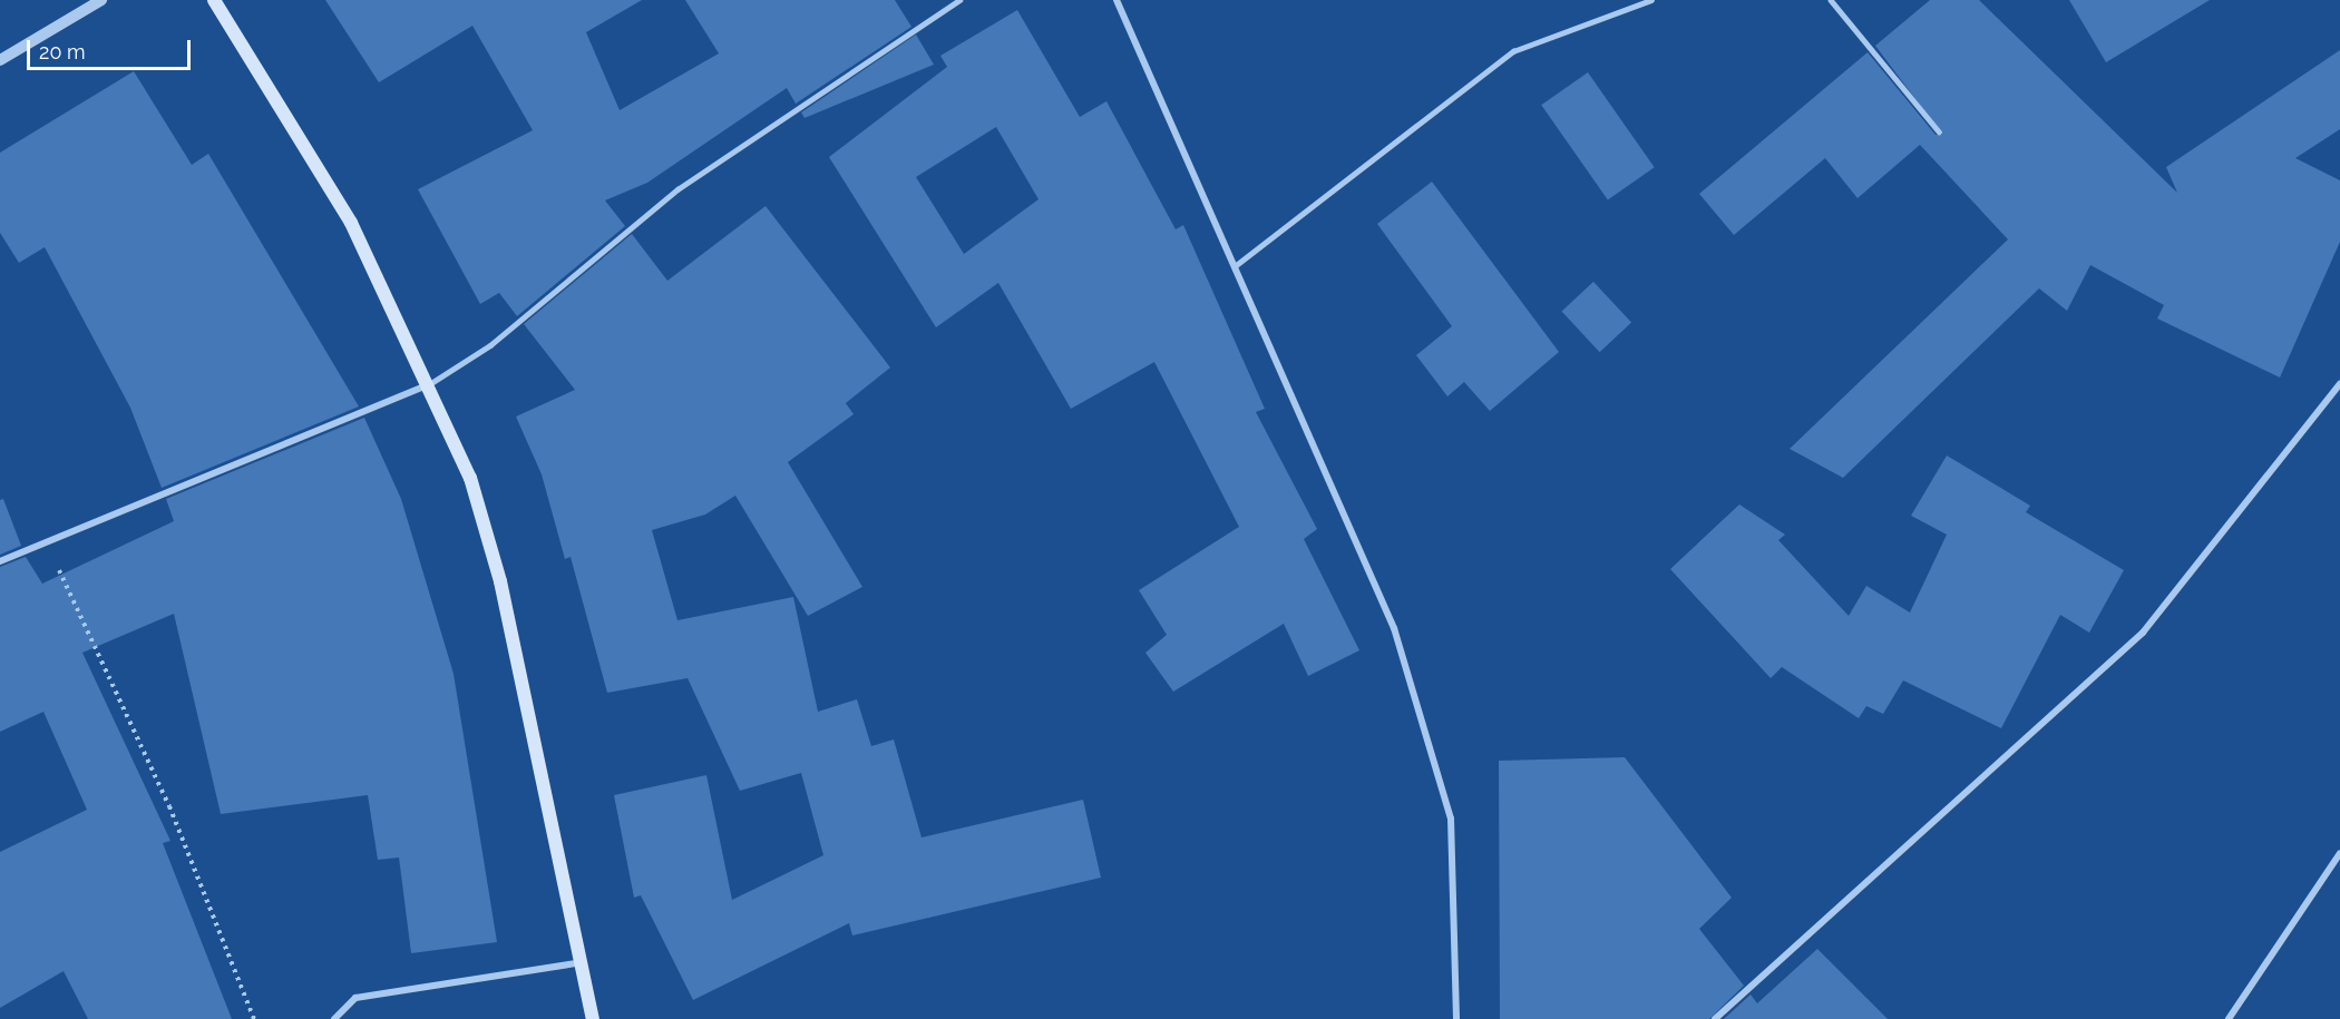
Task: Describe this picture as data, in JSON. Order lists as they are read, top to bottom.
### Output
{
  "scale_bar": "20 m"
}
